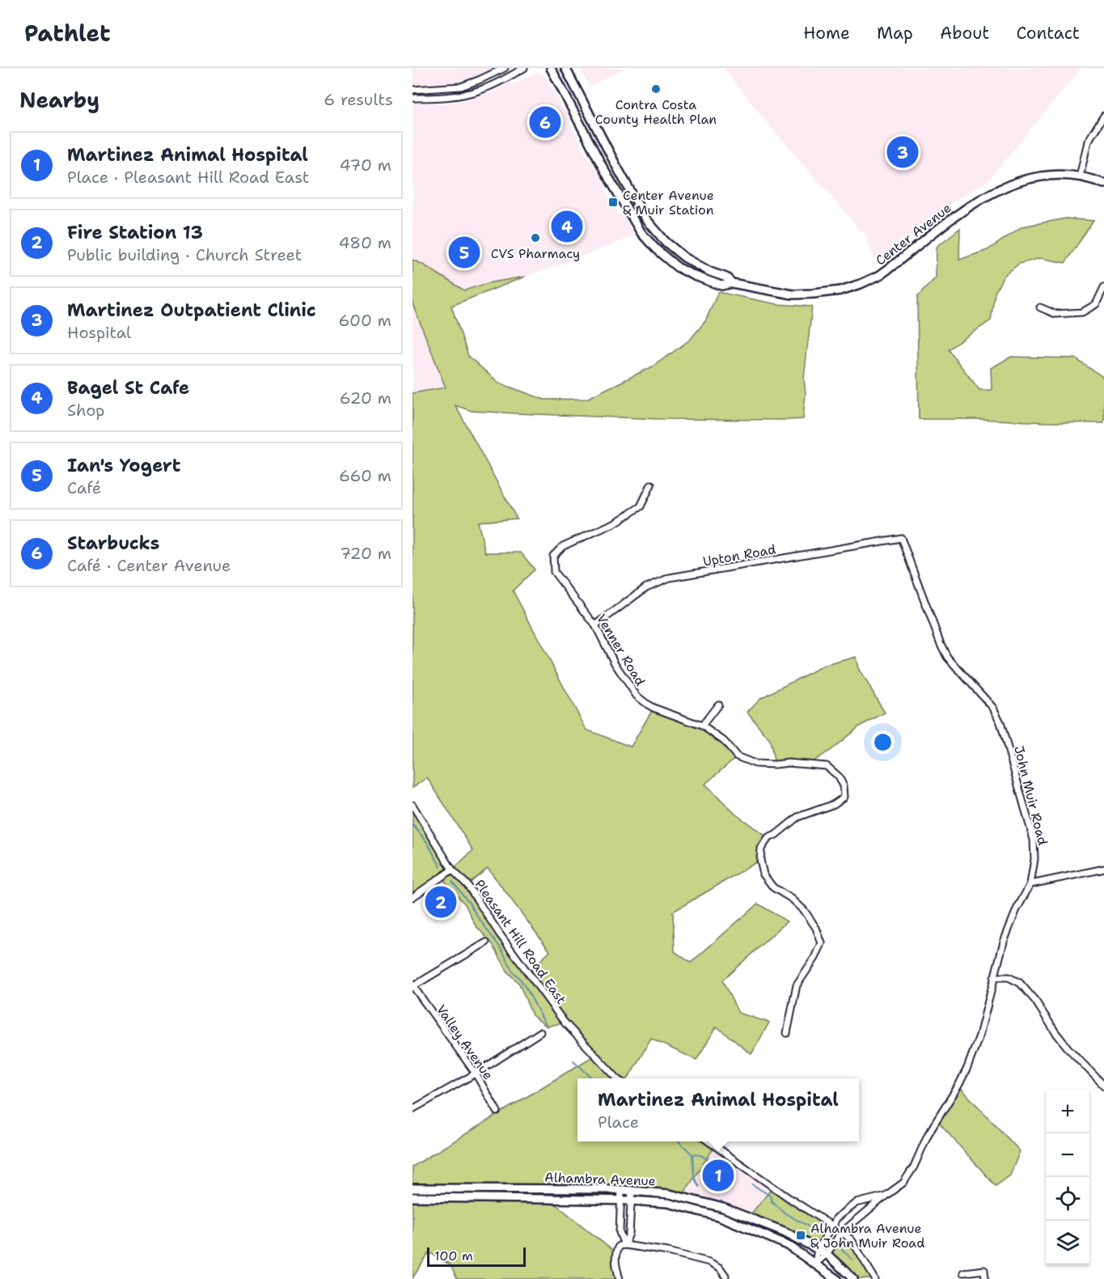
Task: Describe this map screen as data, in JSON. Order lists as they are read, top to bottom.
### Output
{
  "streets": {
    "street": [
      "Center Avenue",
      "Upton Road",
      "Venner Road",
      "John Muir Road",
      "Pleasant Hill Road East",
      "Valley Avenue",
      "Alhambra Avenue"
    ]
  },
  "crossings": [
    ["Upton Road", "Venner Road"],
    ["Upton Road", "John Muir Road"],
    ["John Muir Road", "Alhambra Avenue"]
  ],
  "places": {
    "other": ["Contra Costa County Health Plan", "CVS Pharmacy"],
    "transit": ["Center Avenue & Muir Station", "Alhambra Avenue & John Muir Road"]
  },
  "scale_bar": "100 m",
  "page": {
    "header": "Pathlet",
    "nav": [
      "Home",
      "Map",
      "About",
      "Contact"
    ],
    "heading": ["Nearby", "6 results"],
    "pins": [
      "6",
      "3",
      "4",
      "5",
      "2",
      "1"
    ],
    "list": [
      {
        "mark": "1",
        "name": "Martinez Animal Hospital",
        "note": "Place · Pleasant Hill Road East",
        "value": "470 m"
      },
      {
        "mark": "2",
        "name": "Fire Station 13",
        "note": "Public building · Church Street",
        "value": "480 m"
      },
      {
        "mark": "3",
        "name": "Martinez Outpatient Clinic",
        "note": "Hospital",
        "value": "600 m"
      },
      {
        "mark": "4",
        "name": "Bagel St Cafe",
        "note": "Shop",
        "value": "620 m"
      },
      {
        "mark": "5",
        "name": "Ian's Yogert",
        "note": "Café",
        "value": "660 m"
      },
      {
        "mark": "6",
        "name": "Starbucks",
        "note": "Café · Center Avenue",
        "value": "720 m"
      }
    ],
    "popup": ["Martinez Animal Hospital", "Place"],
    "map_buttons": ["+", "−"],
    "scale": "100 m"
  }
}
